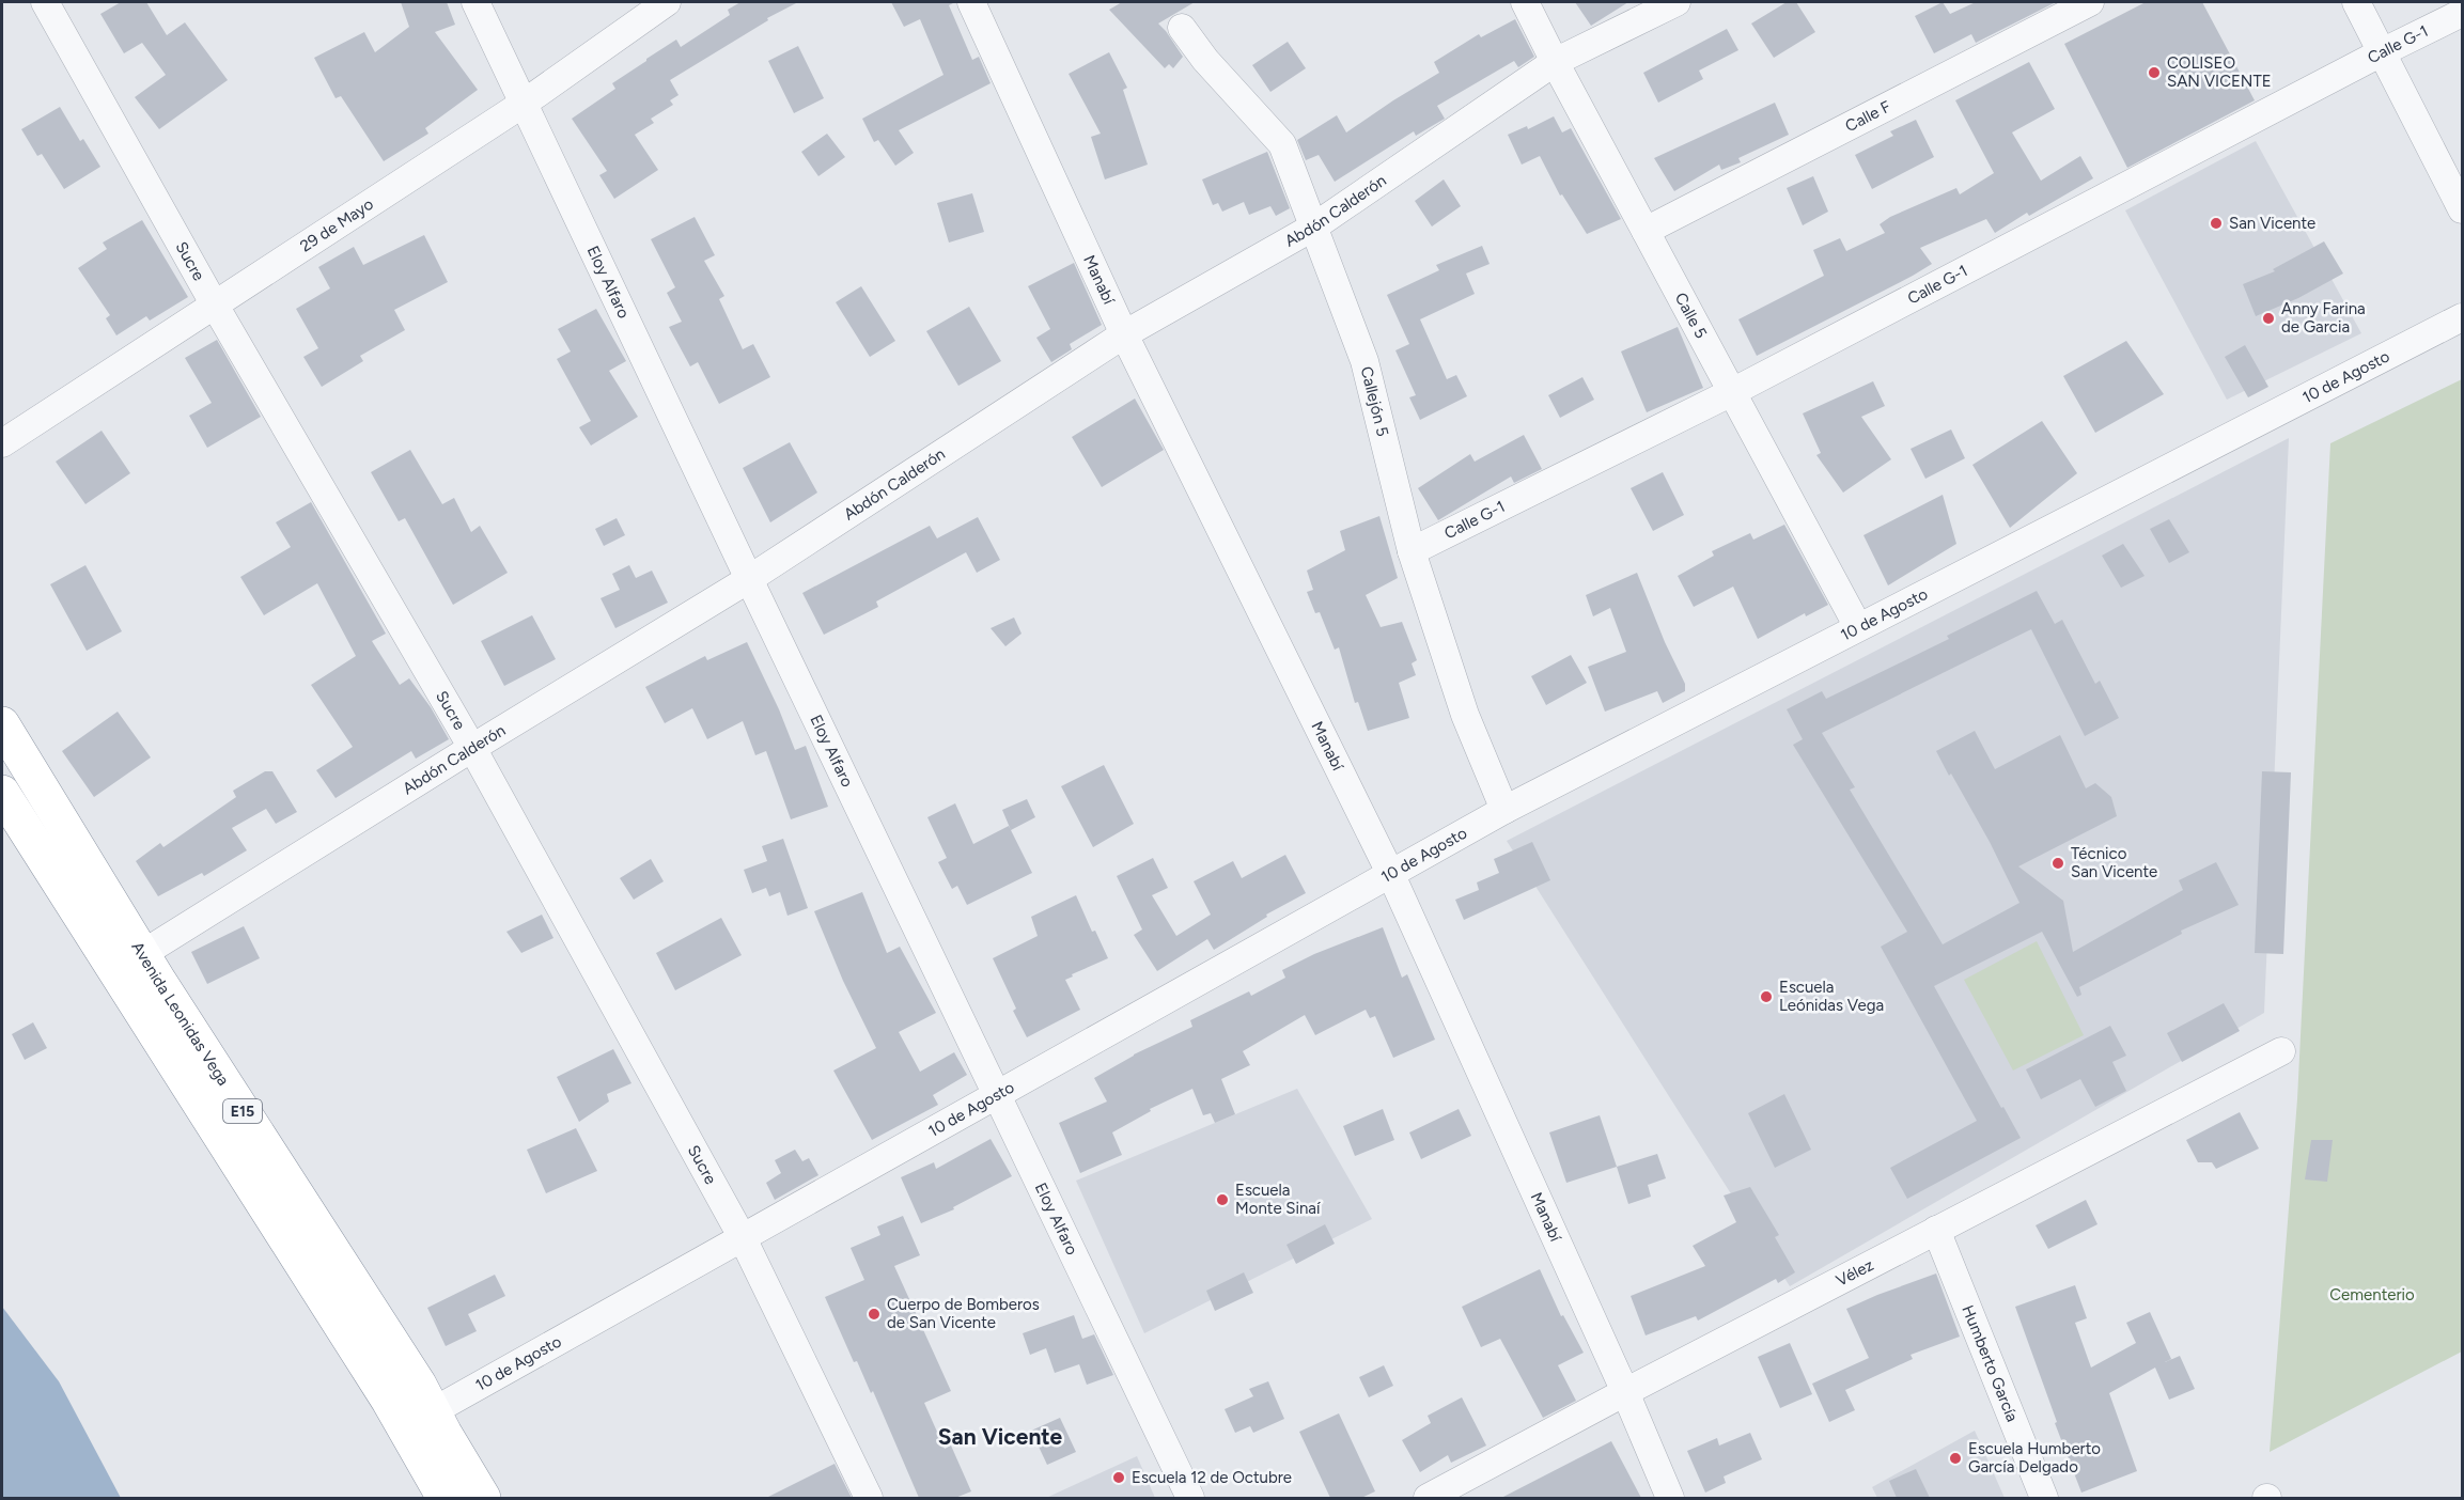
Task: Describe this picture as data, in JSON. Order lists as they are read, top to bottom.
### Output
{
  "streets": {
    "highway": ["Avenida Leonidas Vega", "E15"],
    "street": [
      "Calle G-1",
      "Calle F",
      "Abdón Calderón",
      "29 de Mayo",
      "Sucre",
      "Manabí",
      "Eloy Alfaro",
      "Calle 5",
      "10 de Agosto",
      "Callejón 5",
      "Vélez",
      "Humberto García"
    ]
  },
  "crossings": [
    ["Calle G-1", "Calle 5"],
    ["Calle G-1", "Callejón 5"],
    ["Calle F", "Calle 5"],
    ["Abdón Calderón", "Sucre"],
    ["Abdón Calderón", "Manabí"],
    ["Abdón Calderón", "Eloy Alfaro"],
    ["Abdón Calderón", "Calle 5"],
    ["Abdón Calderón", "Callejón 5"],
    ["Abdón Calderón", "Avenida Leonidas Vega"],
    ["29 de Mayo", "Sucre"],
    ["29 de Mayo", "Eloy Alfaro"],
    ["Sucre", "10 de Agosto"],
    ["Manabí", "10 de Agosto"],
    ["Manabí", "Vélez"],
    ["Eloy Alfaro", "10 de Agosto"],
    ["Calle 5", "10 de Agosto"],
    ["10 de Agosto", "Callejón 5"],
    ["10 de Agosto", "Avenida Leonidas Vega"],
    ["Vélez", "Humberto García"]
  ],
  "districts": ["San Vicente"],
  "parks": ["Cementerio"],
  "places": [
    "COLISEO SAN VICENTE",
    "San Vicente",
    "Anny Farina de Garcia",
    "Técnico San Vicente",
    "Escuela Leónidas Vega",
    "Escuela Monte Sinaí",
    "Cuerpo de Bomberos de San Vicente",
    "Escuela Humberto García Delgado",
    "Escuela 12 de Octubre"
  ]
}
